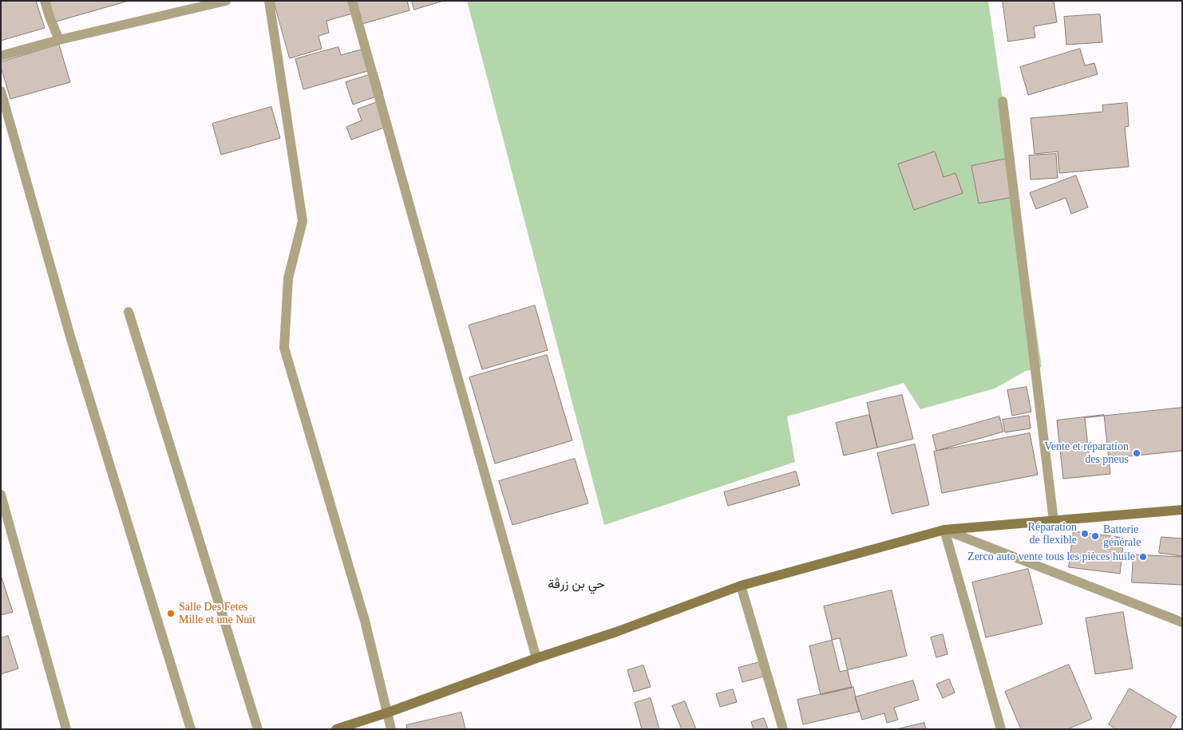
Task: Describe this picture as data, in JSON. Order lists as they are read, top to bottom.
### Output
{
  "districts": ["حي بن زرڤة"],
  "places": [
    "Vente et réparation des pneus",
    "Réparation de flexible",
    "Batterie générale",
    "Zerco auto vente tous les pièces huile",
    "Salle Des Fetes Mille et une Nuit"
  ]
}
